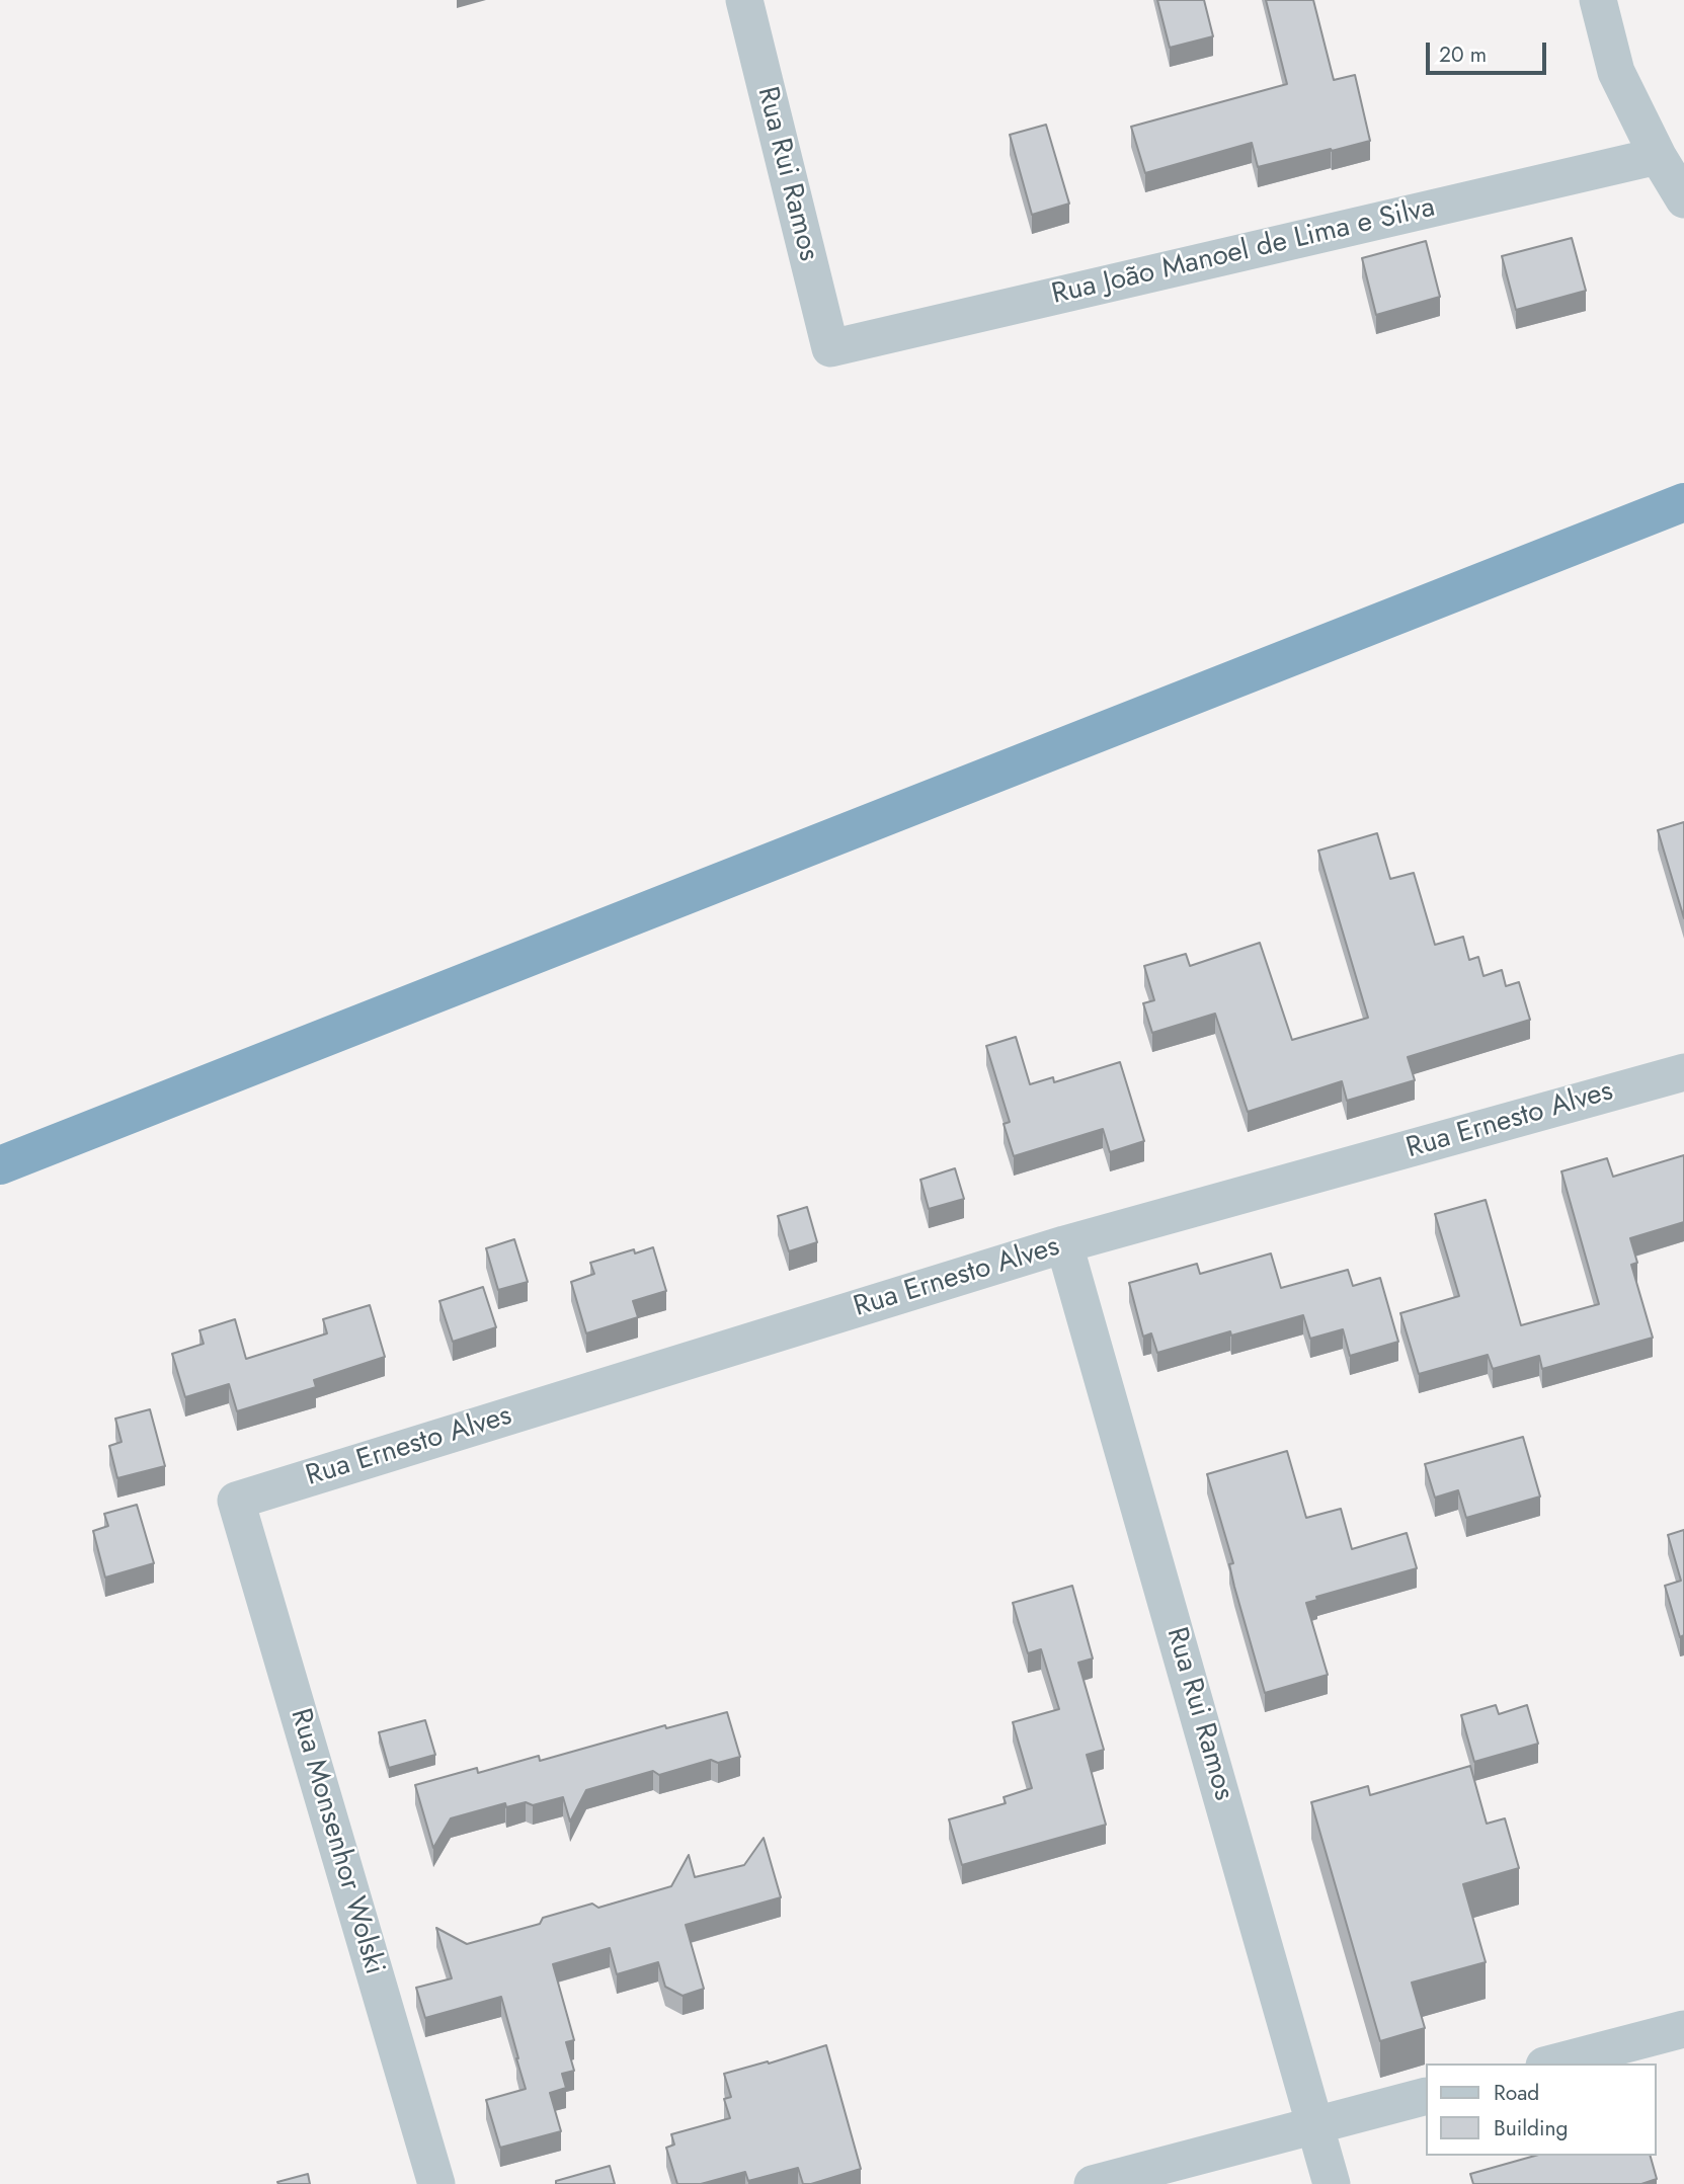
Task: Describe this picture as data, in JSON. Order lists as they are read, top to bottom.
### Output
{
  "streets": {
    "street": [
      "Rua Rui Ramos",
      "Rua João Manoel de Lima e Silva",
      "Rua Ernesto Alves",
      "Rua Monsenhor Wolski"
    ]
  },
  "crossings": [
    ["Rua Rui Ramos", "Rua João Manoel de Lima e Silva"],
    ["Rua Rui Ramos", "Rua Ernesto Alves"],
    ["Rua Ernesto Alves", "Rua Monsenhor Wolski"]
  ],
  "legend": ["Road", "Building"],
  "scale_bar": "20 m"
}
